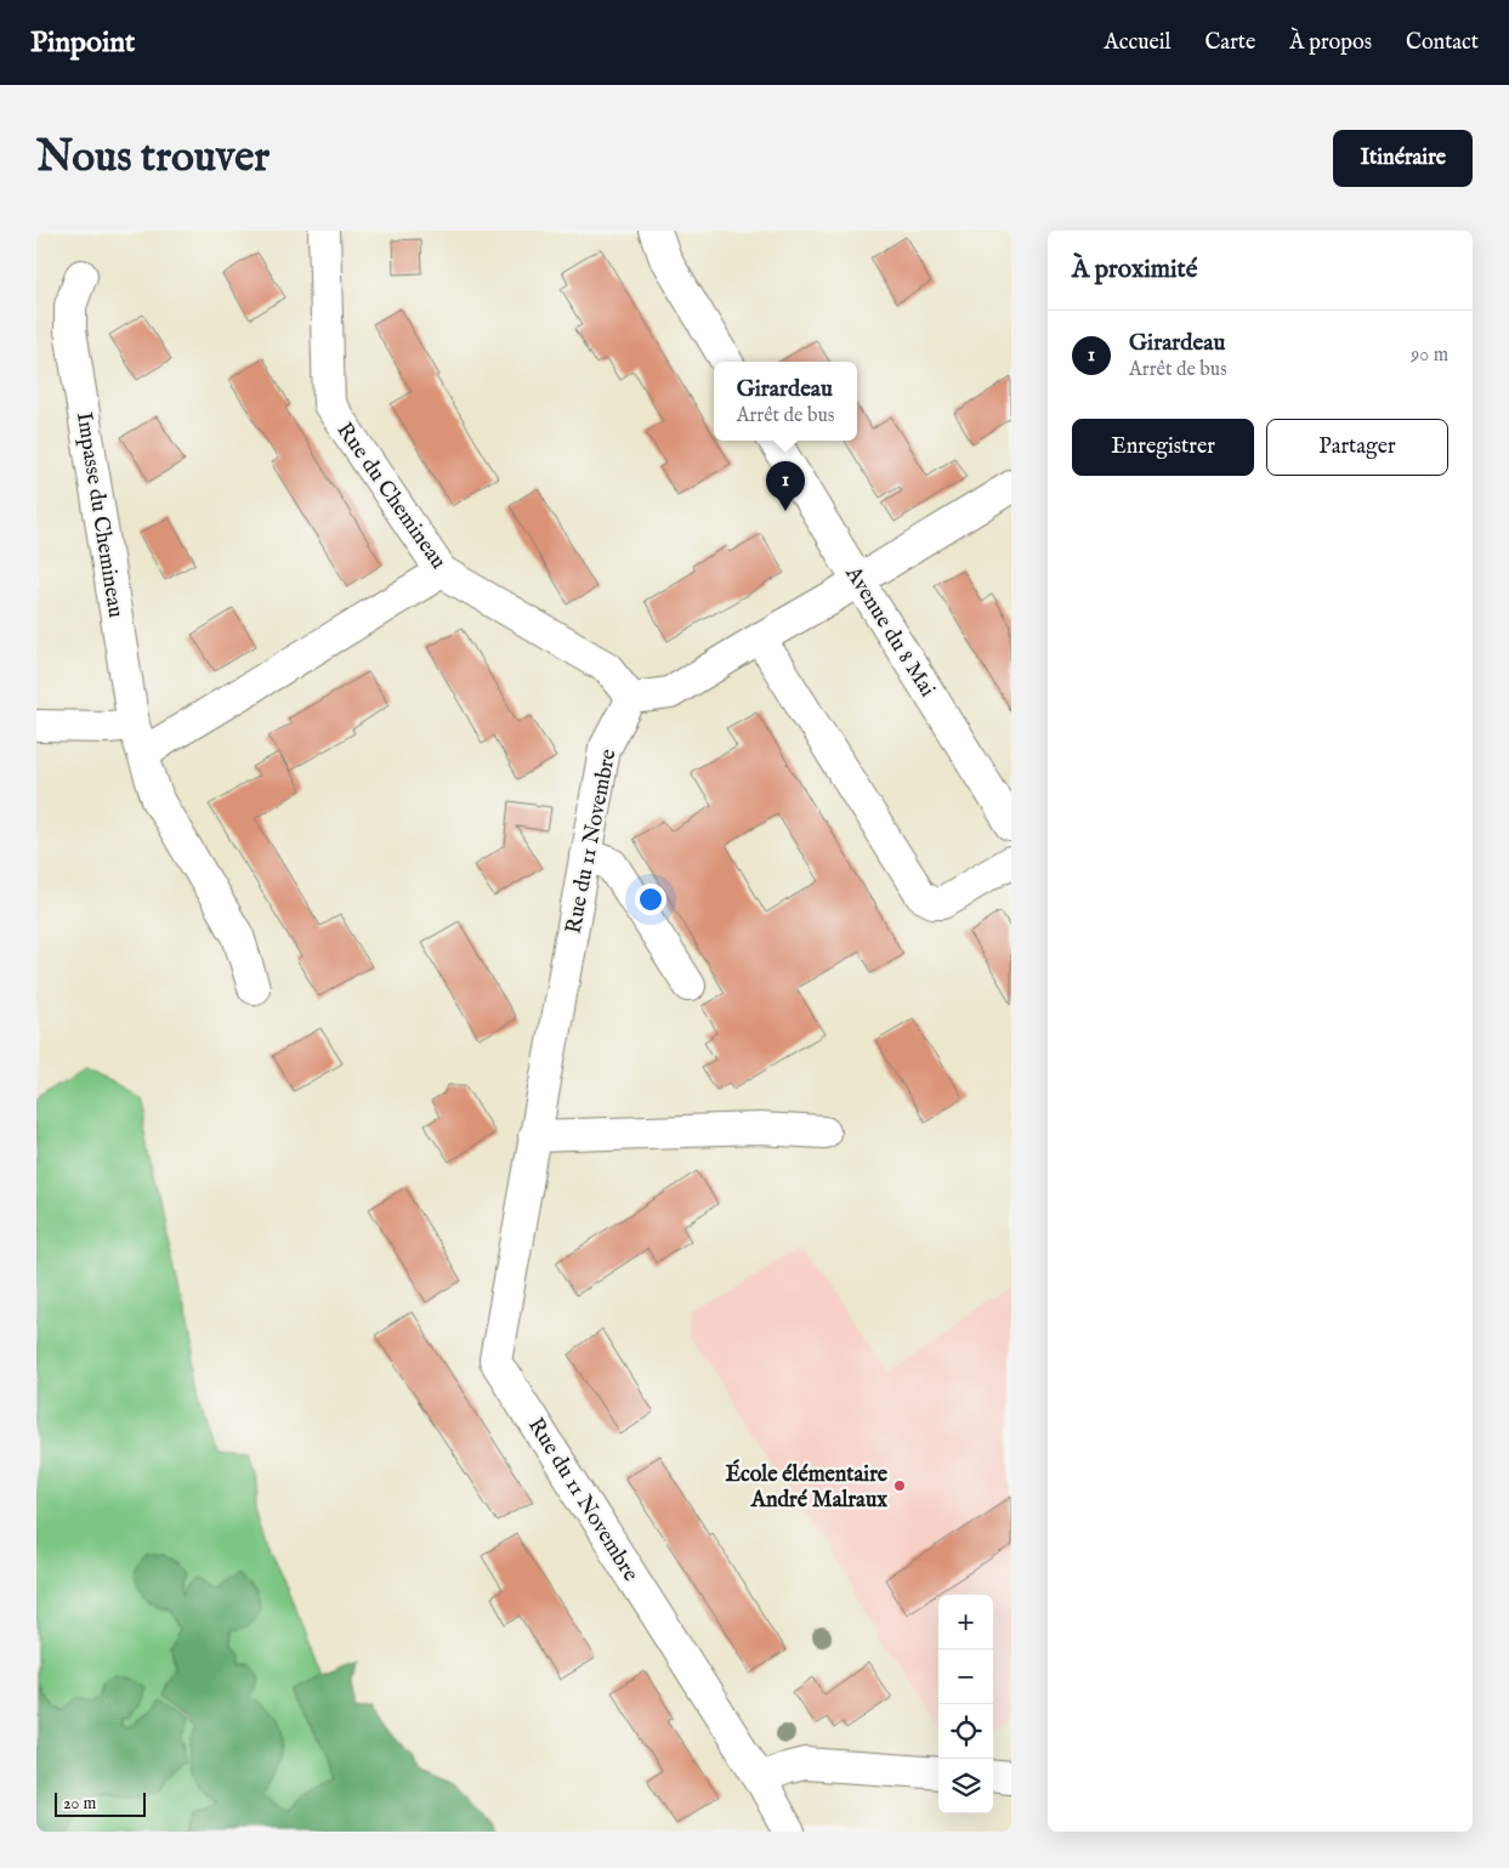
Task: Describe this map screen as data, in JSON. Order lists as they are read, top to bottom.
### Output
{
  "streets": {
    "street": [
      "Rue du Chemineau",
      "Impasse du Chemineau",
      "Avenue du 8 Mai",
      "Rue du 11 Novembre"
    ]
  },
  "crossings": [
    ["Rue du Chemineau", "Rue du 11 Novembre"]
  ],
  "places": ["École élémentaire André Malraux"],
  "scale_bar": "20 m",
  "page": {
    "header": "Pinpoint",
    "nav": [
      "Accueil",
      "Carte",
      "À propos",
      "Contact"
    ],
    "buttons": [
      "Itinéraire",
      ["Enregistrer", "Partager"]
    ],
    "title": "Nous trouver",
    "heading": "À proximité",
    "list": [
      {
        "mark": "1",
        "name": "Girardeau",
        "note": "Arrêt de bus",
        "value": "90 m"
      }
    ],
    "popup": ["Girardeau", "Arrêt de bus"],
    "pins": "1",
    "map_buttons": ["+", "−"],
    "scale": "20 m"
  }
}
